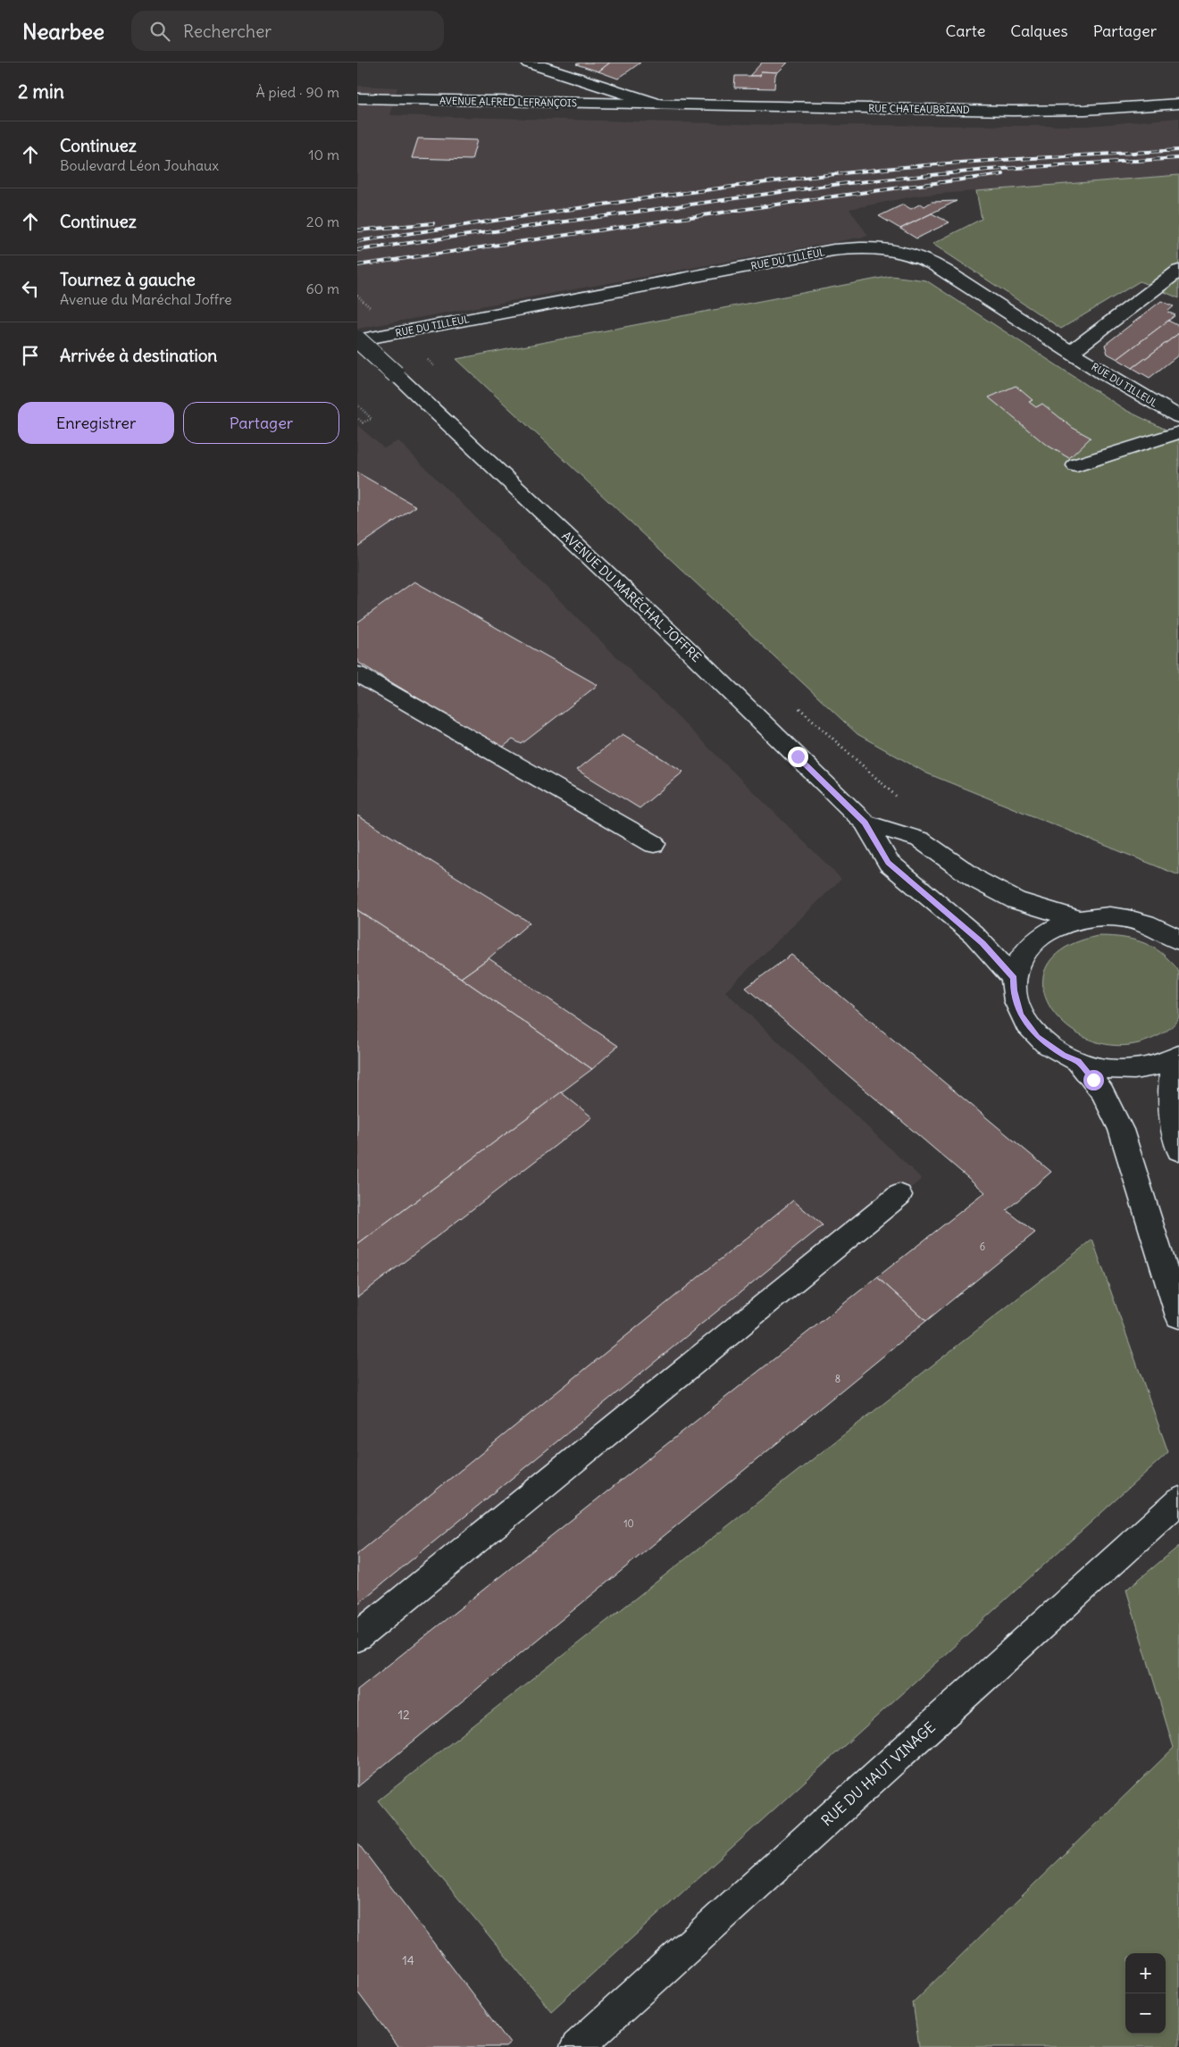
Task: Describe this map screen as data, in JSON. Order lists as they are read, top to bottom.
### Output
{
  "streets": {
    "main road": [
      "AVENUE ALFRED LEFRANÇOIS",
      "RUE CHATEAUBRIAND",
      "RUE DU TILLEUL",
      "AVENUE DU MARÉCHAL JOFFRE",
      "RUE DU HAUT VINAGE"
    ]
  },
  "crossings": [
    ["AVENUE ALFRED LEFRANÇOIS", "RUE CHATEAUBRIAND"],
    ["RUE DU TILLEUL", "AVENUE DU MARÉCHAL JOFFRE"]
  ],
  "house_numbers": [
    "6",
    "8",
    "10",
    "12",
    "14"
  ],
  "page": {
    "header": "Nearbee",
    "search": "Rechercher",
    "nav": ["Carte", "Calques", "Partager"],
    "heading": ["2 min", "À pied · 90 m"],
    "list": [
      ["Continuez", "Boulevard Léon Jouhaux", "10 m"],
      ["Continuez", "20 m"],
      ["Tournez à gauche", "Avenue du Maréchal Joffre", "60 m"],
      "Arrivée à destination"
    ],
    "buttons": ["Enregistrer", "Partager"],
    "map_buttons": ["+", "−"]
  }
}
